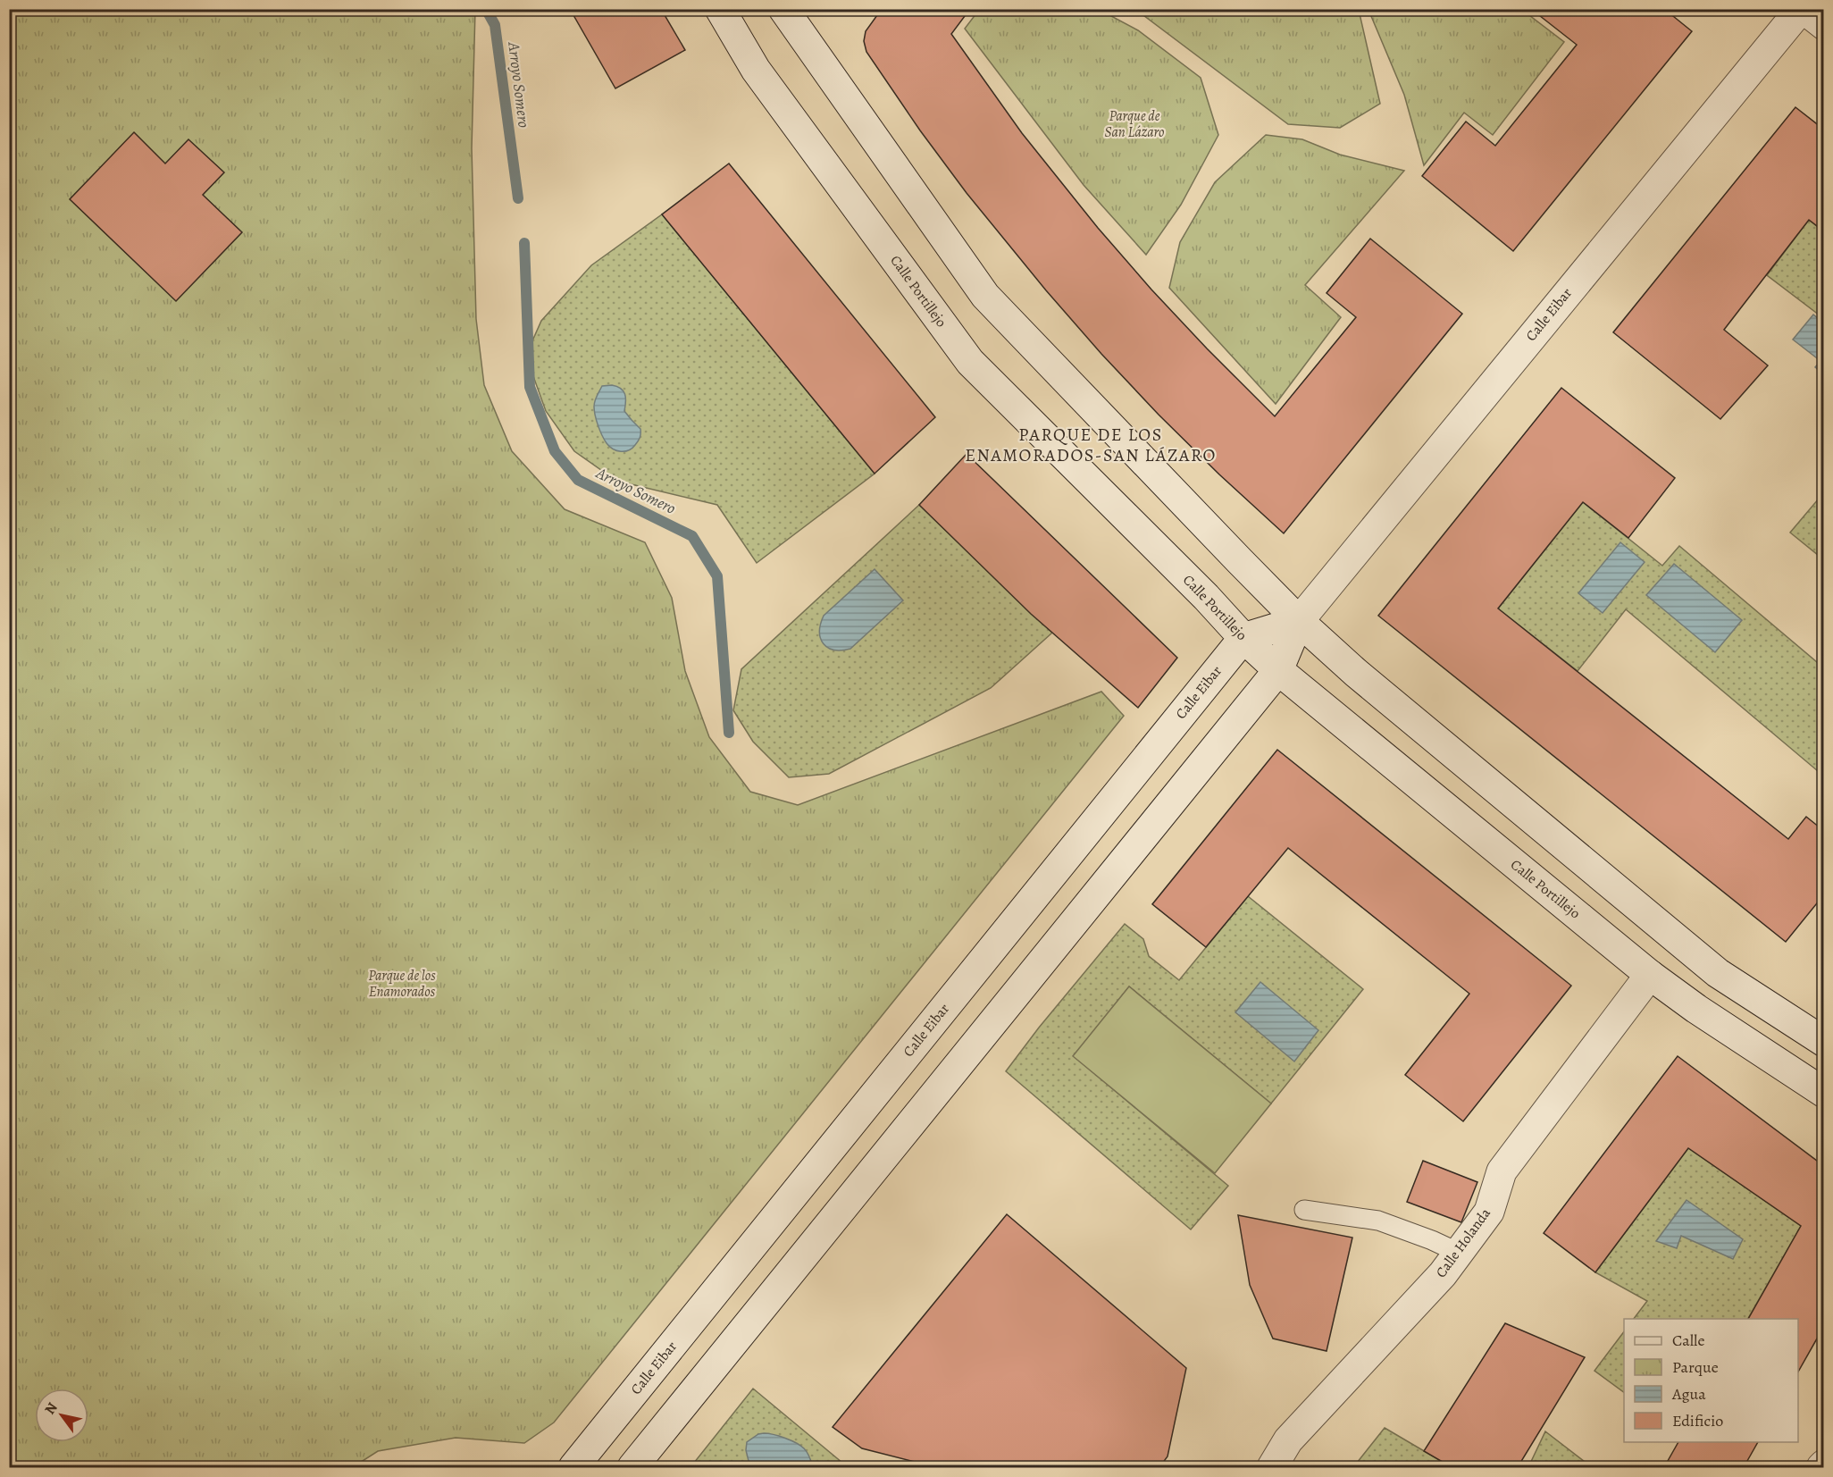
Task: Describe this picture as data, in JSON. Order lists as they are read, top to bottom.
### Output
{
  "streets": {
    "main road": ["Calle Portillejo", "Calle Eibar", "Calle Holanda"]
  },
  "crossings": [
    ["Calle Portillejo", "Calle Eibar"],
    ["Calle Portillejo", "Calle Holanda"]
  ],
  "districts": ["PARQUE DE LOS ENAMORADOS-SAN LÁZARO"],
  "water": ["Arroyo Somero"],
  "parks": ["Parque de San Lázaro", "Parque de los Enamorados"],
  "legend": [
    "Calle",
    "Parque",
    "Agua",
    "Edificio"
  ],
  "north": "top left"
}
